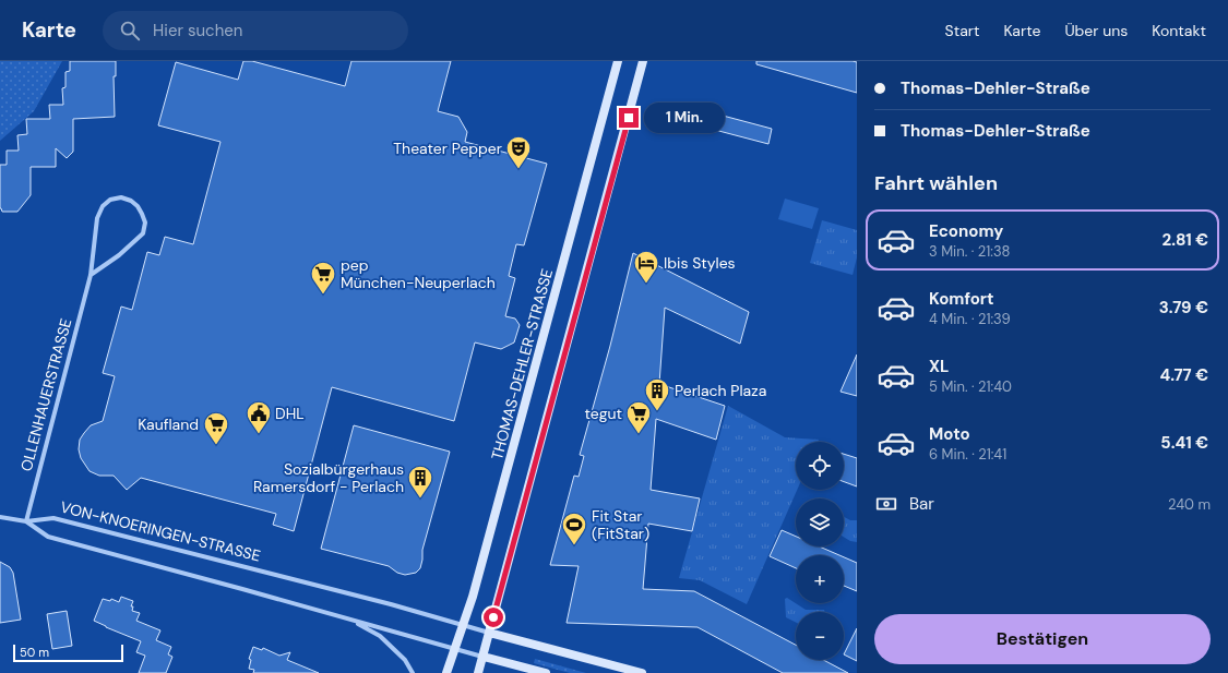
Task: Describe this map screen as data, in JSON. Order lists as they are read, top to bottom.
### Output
{
  "streets": {
    "main road": ["THOMAS-DEHLER-STRASSE"],
    "street": ["OLLENHAUERSTRASSE", "VON-KNOERINGEN-STRASSE"]
  },
  "crossings": [
    ["THOMAS-DEHLER-STRASSE", "VON-KNOERINGEN-STRASSE"],
    ["OLLENHAUERSTRASSE", "VON-KNOERINGEN-STRASSE"]
  ],
  "places": {
    "theatre": ["Theater Pepper"],
    "hotel": ["Ibis Styles"],
    "supermarket": ["pep München-Neuperlach", "tegut", "Kaufland"],
    "building": ["Perlach Plaza", "Sozialbürgerhaus Ramersdorf - Perlach"],
    "public building": ["DHL"],
    "sports": ["Fit Star (FitStar)"]
  },
  "scale_bar": "50 m",
  "page": {
    "header": "Karte",
    "search": "Hier suchen",
    "nav": [
      "Start",
      "Karte",
      "Über uns",
      "Kontakt"
    ],
    "banner": ["Thomas-Dehler-Straße", "Thomas-Dehler-Straße"],
    "bubble": "1 Min.",
    "heading": "Fahrt wählen",
    "list": [
      {
        "name": "Economy",
        "note": "3 Min. · 21:38",
        "value": "2.81 €"
      },
      {
        "name": "Komfort",
        "note": "4 Min. · 21:39",
        "value": "3.79 €"
      },
      {
        "name": "XL",
        "note": "5 Min. · 21:40",
        "value": "4.77 €"
      },
      {
        "name": "Moto",
        "note": "6 Min. · 21:41",
        "value": "5.41 €"
      }
    ],
    "map_buttons": ["+", "−"],
    "pay": ["Bar", "240 m"],
    "buttons": "Bestätigen",
    "scale": "50 m"
  }
}
